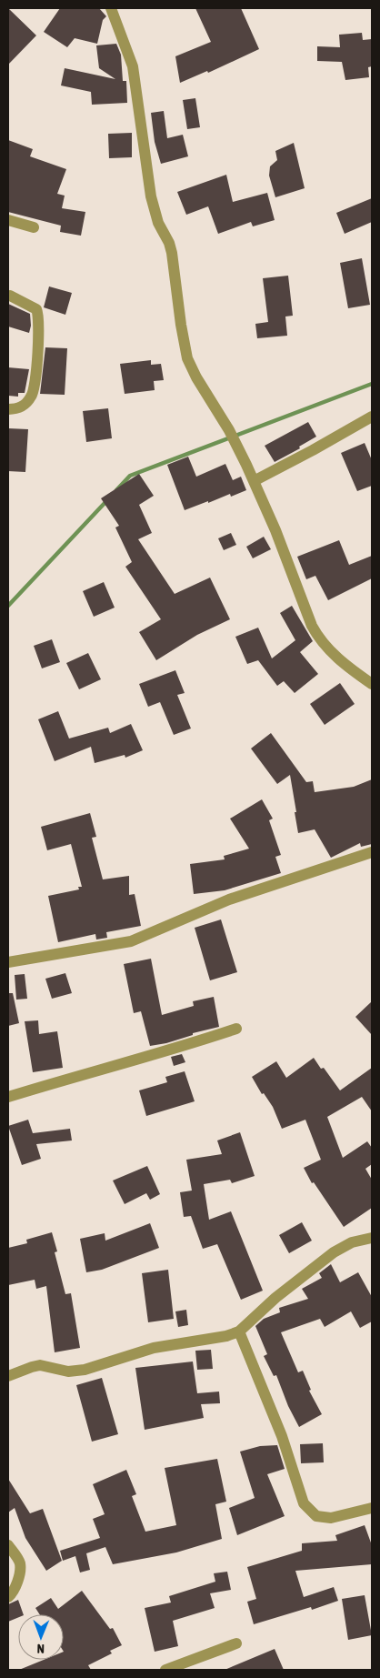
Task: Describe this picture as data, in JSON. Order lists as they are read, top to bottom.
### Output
{
  "north": "bottom"
}
